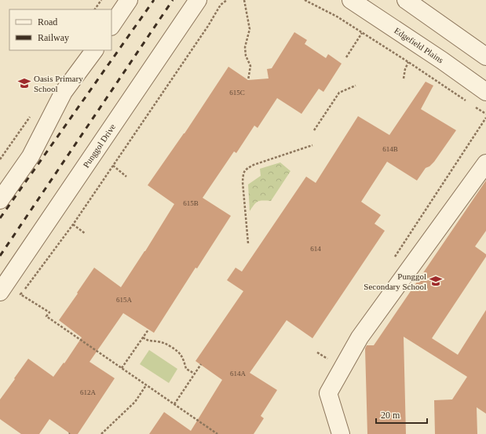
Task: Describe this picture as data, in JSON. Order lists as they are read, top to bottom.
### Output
{
  "streets": {
    "street": ["Edgefield Plains", "Punggol Drive"]
  },
  "places": {
    "school or university": ["Oasis Primary School", "Punggol Secondary School"]
  },
  "house_numbers": [
    "615C",
    "614B",
    "615B",
    "614",
    "615A",
    "614A",
    "612A"
  ],
  "legend": ["Road", "Railway"],
  "scale_bar": "20 m"
}
